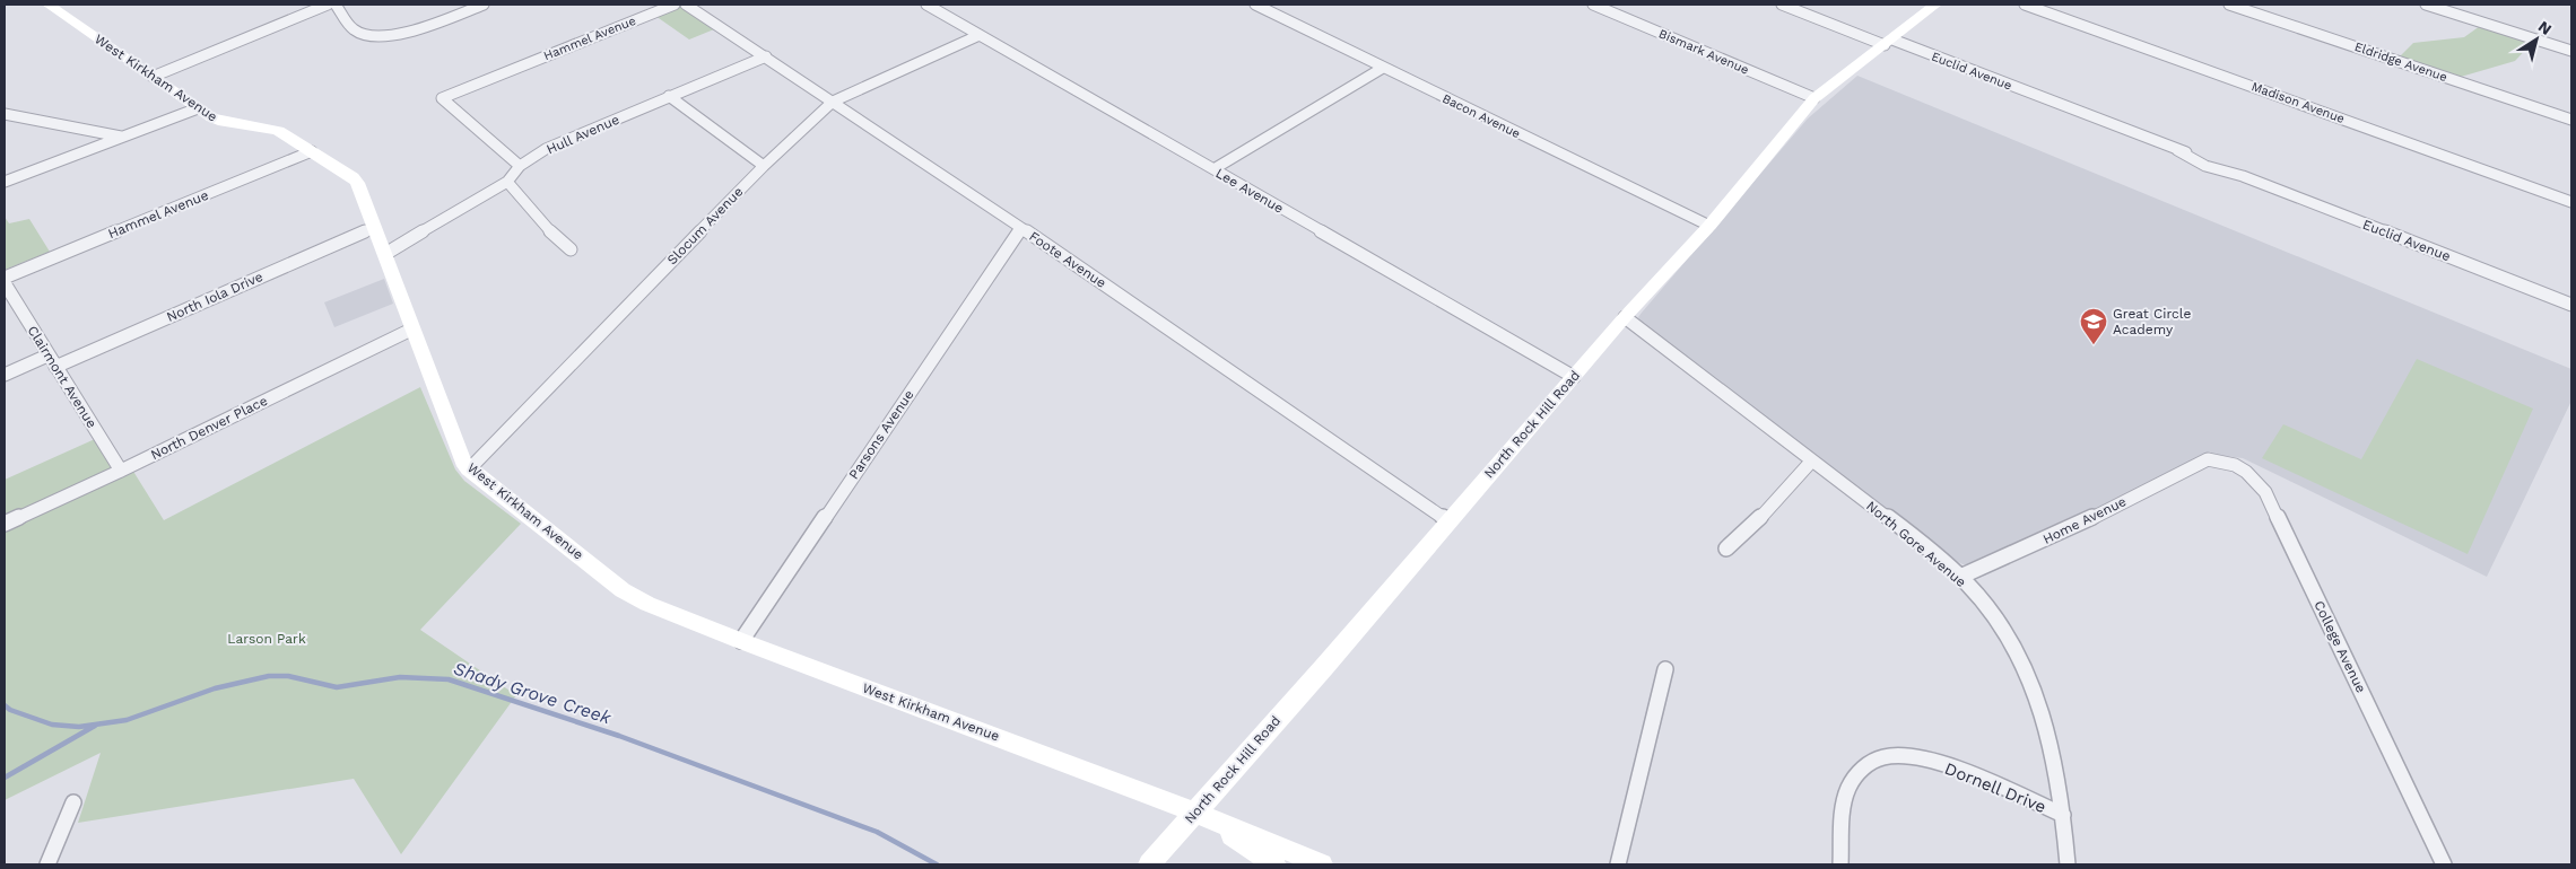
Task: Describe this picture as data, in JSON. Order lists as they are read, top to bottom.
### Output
{
  "streets": {
    "street": [
      "Hammel Avenue",
      "Bismark Avenue",
      "Eldridge Avenue",
      "Euclid Avenue",
      "West Kirkham Avenue",
      "Madison Avenue",
      "Bacon Avenue",
      "Hull Avenue",
      "Lee Avenue",
      "Slocum Avenue",
      "Foote Avenue",
      "North Iola Drive",
      "Clairmont Avenue",
      "North Rock Hill Road",
      "North Denver Place",
      "Parsons Avenue",
      "Home Avenue",
      "North Gore Avenue",
      "College Avenue",
      "Dornell Drive"
    ]
  },
  "crossings": [
    ["Hammel Avenue", "West Kirkham Avenue"],
    ["Hammel Avenue", "Hull Avenue"],
    ["Bismark Avenue", "North Rock Hill Road"],
    ["Euclid Avenue", "North Rock Hill Road"],
    ["West Kirkham Avenue", "Hull Avenue"],
    ["West Kirkham Avenue", "Slocum Avenue"],
    ["West Kirkham Avenue", "North Iola Drive"],
    ["West Kirkham Avenue", "North Rock Hill Road"],
    ["West Kirkham Avenue", "North Denver Place"],
    ["West Kirkham Avenue", "Parsons Avenue"],
    ["Bacon Avenue", "North Rock Hill Road"],
    ["Hull Avenue", "Foote Avenue"],
    ["Lee Avenue", "Slocum Avenue"],
    ["Lee Avenue", "North Rock Hill Road"],
    ["Slocum Avenue", "Foote Avenue"],
    ["Foote Avenue", "North Rock Hill Road"],
    ["Foote Avenue", "Parsons Avenue"],
    ["North Iola Drive", "Clairmont Avenue"],
    ["Clairmont Avenue", "North Denver Place"],
    ["North Rock Hill Road", "North Gore Avenue"],
    ["Home Avenue", "North Gore Avenue"],
    ["Home Avenue", "College Avenue"],
    ["North Gore Avenue", "Dornell Drive"]
  ],
  "water": ["Shady Grove Creek"],
  "parks": ["Larson Park"],
  "places": {
    "school or university": ["Great Circle Academy"]
  },
  "north": "top right"
}
